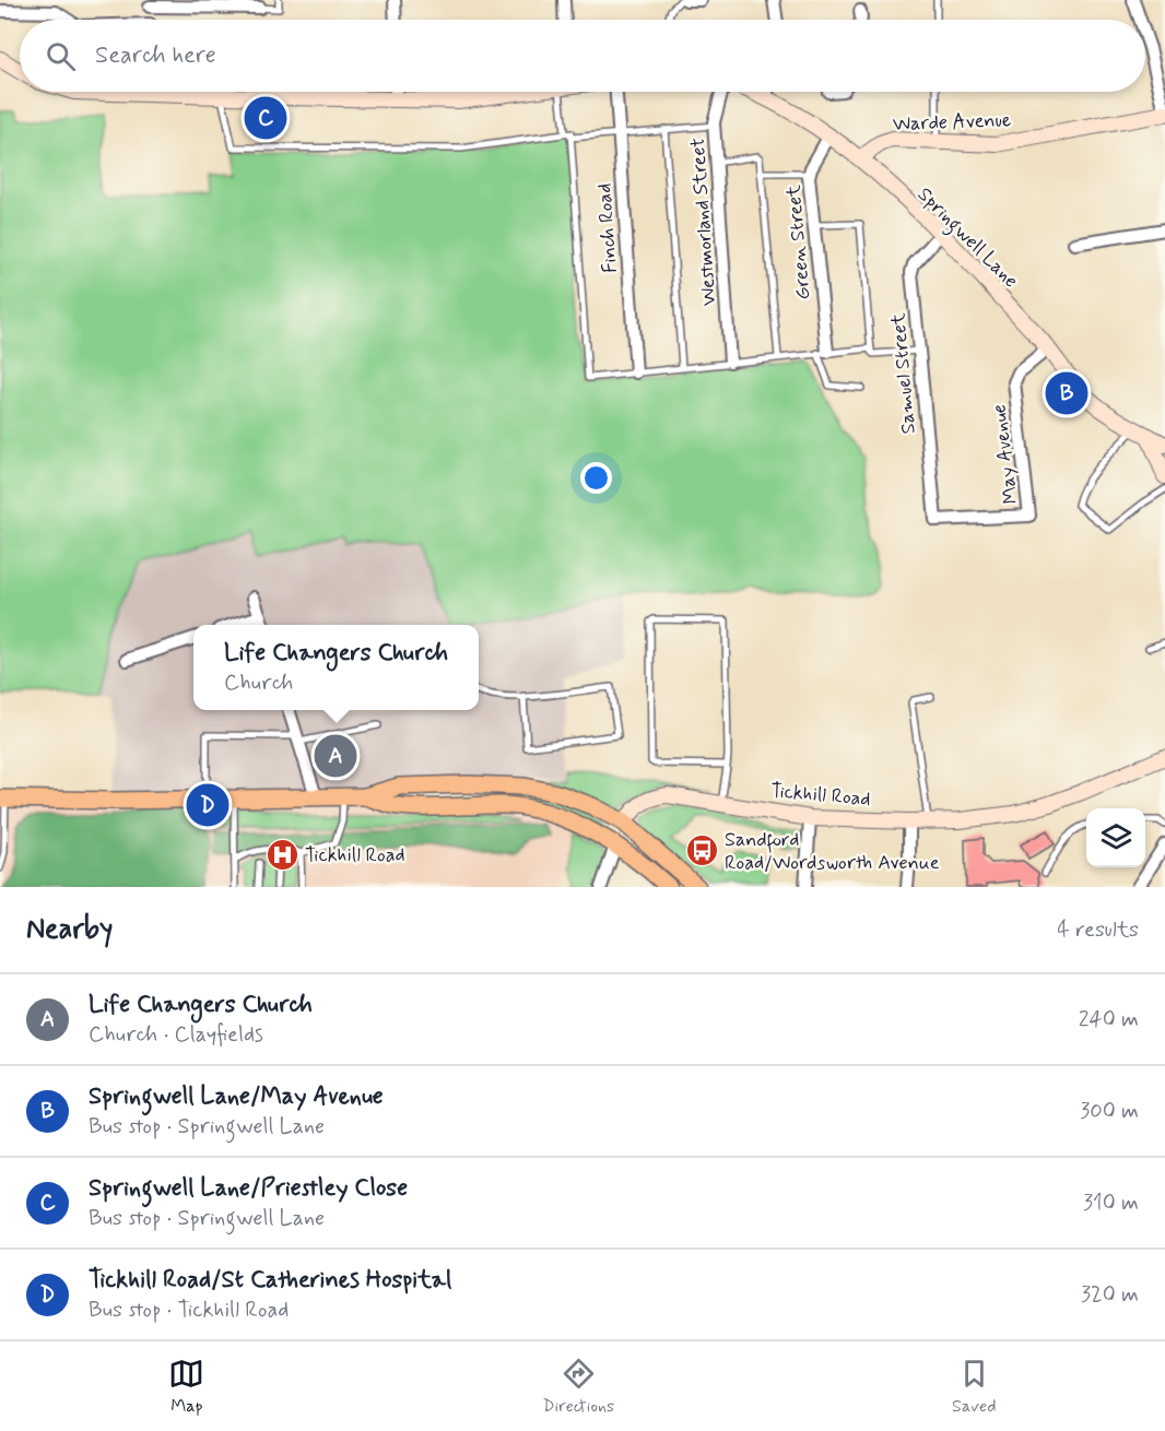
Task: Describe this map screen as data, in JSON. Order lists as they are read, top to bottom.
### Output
{
  "streets": {
    "street": [
      "Warde Avenue",
      "Westmorland Street",
      "Finch Road",
      "Springwell Lane",
      "Green Street",
      "Samuel Street",
      "May Avenue",
      "Tickhill Road"
    ]
  },
  "crossings": [
    ["Warde Avenue", "Springwell Lane"],
    ["Springwell Lane", "Green Street"],
    ["Springwell Lane", "Samuel Street"],
    ["Springwell Lane", "May Avenue"],
    ["Samuel Street", "May Avenue"]
  ],
  "places": {
    "bus stop": ["Sandford Road/Wordsworth Avenue"],
    "hospital": ["Tickhill Road"]
  },
  "page": {
    "search": "Search here",
    "pins": [
      "C",
      "B",
      "A",
      "D"
    ],
    "popup": ["Life Changers Church", "Church"],
    "heading": ["Nearby", "4 results"],
    "list": [
      {
        "mark": "A",
        "name": "Life Changers Church",
        "note": "Church · Clayfields",
        "value": "240 m"
      },
      {
        "mark": "B",
        "name": "Springwell Lane/May Avenue",
        "note": "Bus stop · Springwell Lane",
        "value": "300 m"
      },
      {
        "mark": "C",
        "name": "Springwell Lane/Priestley Close",
        "note": "Bus stop · Springwell Lane",
        "value": "310 m"
      },
      {
        "mark": "D",
        "name": "Tickhill Road/St Catherines Hospital",
        "note": "Bus stop · Tickhill Road",
        "value": "320 m"
      }
    ],
    "nav": ["Map", "Directions", "Saved"]
  }
}
